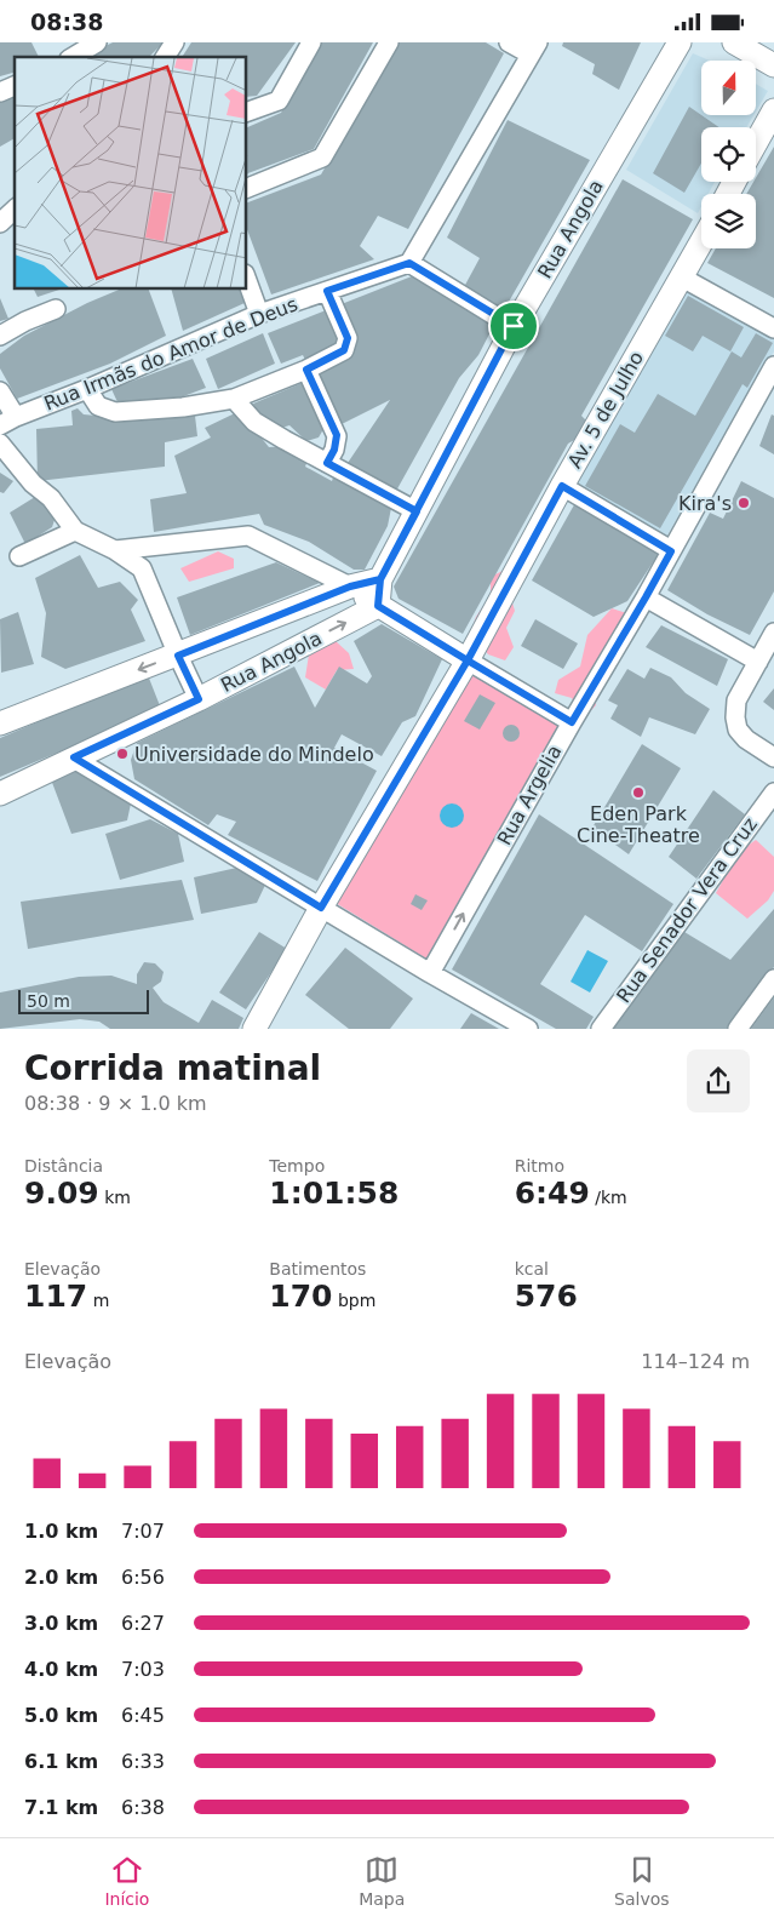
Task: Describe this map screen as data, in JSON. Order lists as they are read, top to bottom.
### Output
{
  "streets": {
    "street": [
      "Rua Angola",
      "Rua Irmãs do Amor de Deus",
      "Av. 5 de Julho",
      "Rua Argelia",
      "Rua Senador Vera Cruz"
    ]
  },
  "one_way": ["Rua Argelia"],
  "places": ["Kira's", "Universidade do Mindelo", "Eden Park Cine-Theatre"],
  "scale_bar": "50 m",
  "north": "top",
  "page": {
    "status": "08:38",
    "scale": "50 m",
    "heading": ["Corrida matinal", "08:38 · 9 × 1.0 km"],
    "stats": [
      ["Distância", "9.09 km"],
      ["Tempo", "1:01:58"],
      ["Ritmo", "6:49 /km"],
      ["Elevação", "117 m"],
      ["Batimentos", "170 bpm"],
      ["kcal", "576"]
    ],
    "chart": ["Elevação", "114–124 m"],
    "list": [
      {
        "name": "1.0 km",
        "note": "7:07"
      },
      {
        "name": "2.0 km",
        "note": "6:56"
      },
      {
        "name": "3.0 km",
        "note": "6:27"
      },
      {
        "name": "4.0 km",
        "note": "7:03"
      },
      {
        "name": "5.0 km",
        "note": "6:45"
      },
      {
        "name": "6.1 km",
        "note": "6:33"
      },
      {
        "name": "7.1 km",
        "note": "6:38"
      }
    ],
    "tabs": ["Início", "Mapa", "Salvos"]
  }
}
